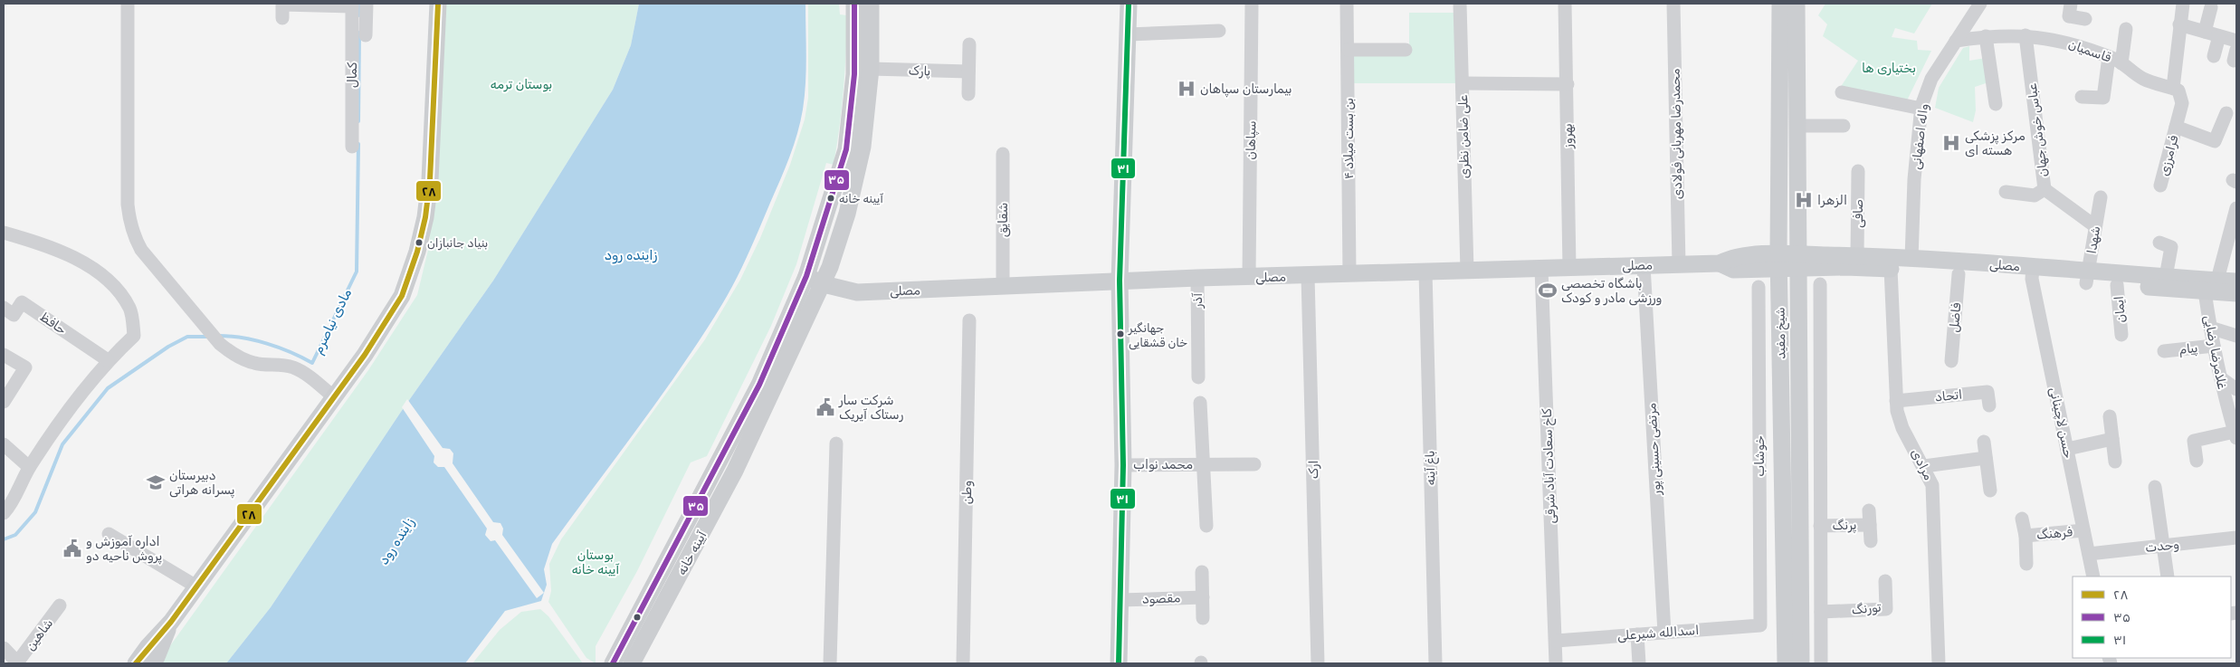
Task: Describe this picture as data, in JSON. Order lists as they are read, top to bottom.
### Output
{
  "streets": {
    "main road": ["مصلی", "شیخ مفید", "آیینه خانه"],
    "street": [
      "قاسمیان",
      "پارک",
      "کمال",
      "عباس خوش جهان",
      "محمدرضا مهربانی فولادی",
      "بهروز",
      "علی ضامن نظری",
      "واله اصفهانی",
      "بن بست میلاد ۴",
      "سپاهان",
      "فرامرزی",
      "صافی",
      "شقایق",
      "شهدا",
      "آذر",
      "ایمان",
      "فاضل",
      "حافظ",
      "پیام",
      "غلامرضا رضایی",
      "اتحاد",
      "حسن لاچینانی",
      "مرتضی حسینی پور",
      "خوشاب",
      "محمد نواب",
      "مرادی",
      "کاخ سعادت آباد شرقی",
      "باغ آینه",
      "ارک",
      "وطن",
      "پرنگ",
      "فرهنگ",
      "وحدت",
      "مقصود",
      "تورنگ",
      "اسدالله شیرعلی",
      "شاهین"
    ]
  },
  "crossings": [
    ["قاسمیان", "عباس خوش جهان"],
    ["قاسمیان", "واله اصفهانی"],
    ["پارک", "آیینه خانه"],
    ["عباس خوش جهان", "شهدا"],
    ["محمدرضا مهربانی فولادی", "مصلی"],
    ["بهروز", "مصلی"],
    ["علی ضامن نظری", "مصلی"],
    ["واله اصفهانی", "مصلی"],
    ["بن بست میلاد ۴", "مصلی"],
    ["سپاهان", "مصلی"],
    ["صافی", "مصلی"],
    ["شقایق", "مصلی"],
    ["شهدا", "مصلی"],
    ["مصلی", "آذر"],
    ["مصلی", "ایمان"],
    ["مصلی", "فاضل"],
    ["مصلی", "شیخ مفید"],
    ["مصلی", "غلامرضا رضایی"],
    ["مصلی", "حسن لاچینانی"],
    ["مصلی", "مرتضی حسینی پور"],
    ["مصلی", "مرادی"],
    ["مصلی", "کاخ سعادت آباد شرقی"],
    ["مصلی", "باغ آینه"],
    ["مصلی", "ارک"],
    ["مصلی", "آیینه خانه"],
    ["پیام", "غلامرضا رضایی"],
    ["اتحاد", "مرادی"],
    ["حسن لاچینانی", "فرهنگ"],
    ["حسن لاچینانی", "وحدت"],
    ["مرتضی حسینی پور", "اسدالله شیرعلی"],
    ["خوشاب", "اسدالله شیرعلی"],
    ["کاخ سعادت آباد شرقی", "اسدالله شیرعلی"]
  ],
  "water": ["زاینده رود", "مادی نیاصرم"],
  "parks": ["بختیاری ها", "بوستان ترمه", "بوستان آیینه خانه"],
  "places": {
    "hospital": ["بیمارستان سپاهان", "مرکز پزشکی هسته ای", "الزهرا"],
    "other": ["آیینه خانه", "بنیاد جانبازان", "جهانگیر خان قشقایی"],
    "sports": ["باشگاه تخصصی ورزشی مادر و کودک"],
    "public building": ["شرکت سار رستاک آیریک", "اداره آموزش و پروش ناحیه دو"],
    "school or university": ["دبیرستان پسرانه هراتی"]
  },
  "lines": ["transit line ۲۸", "transit line ۳۵", "transit line ۳۱"],
  "legend": ["۲۸", "۳۵", "۳۱"]
}
